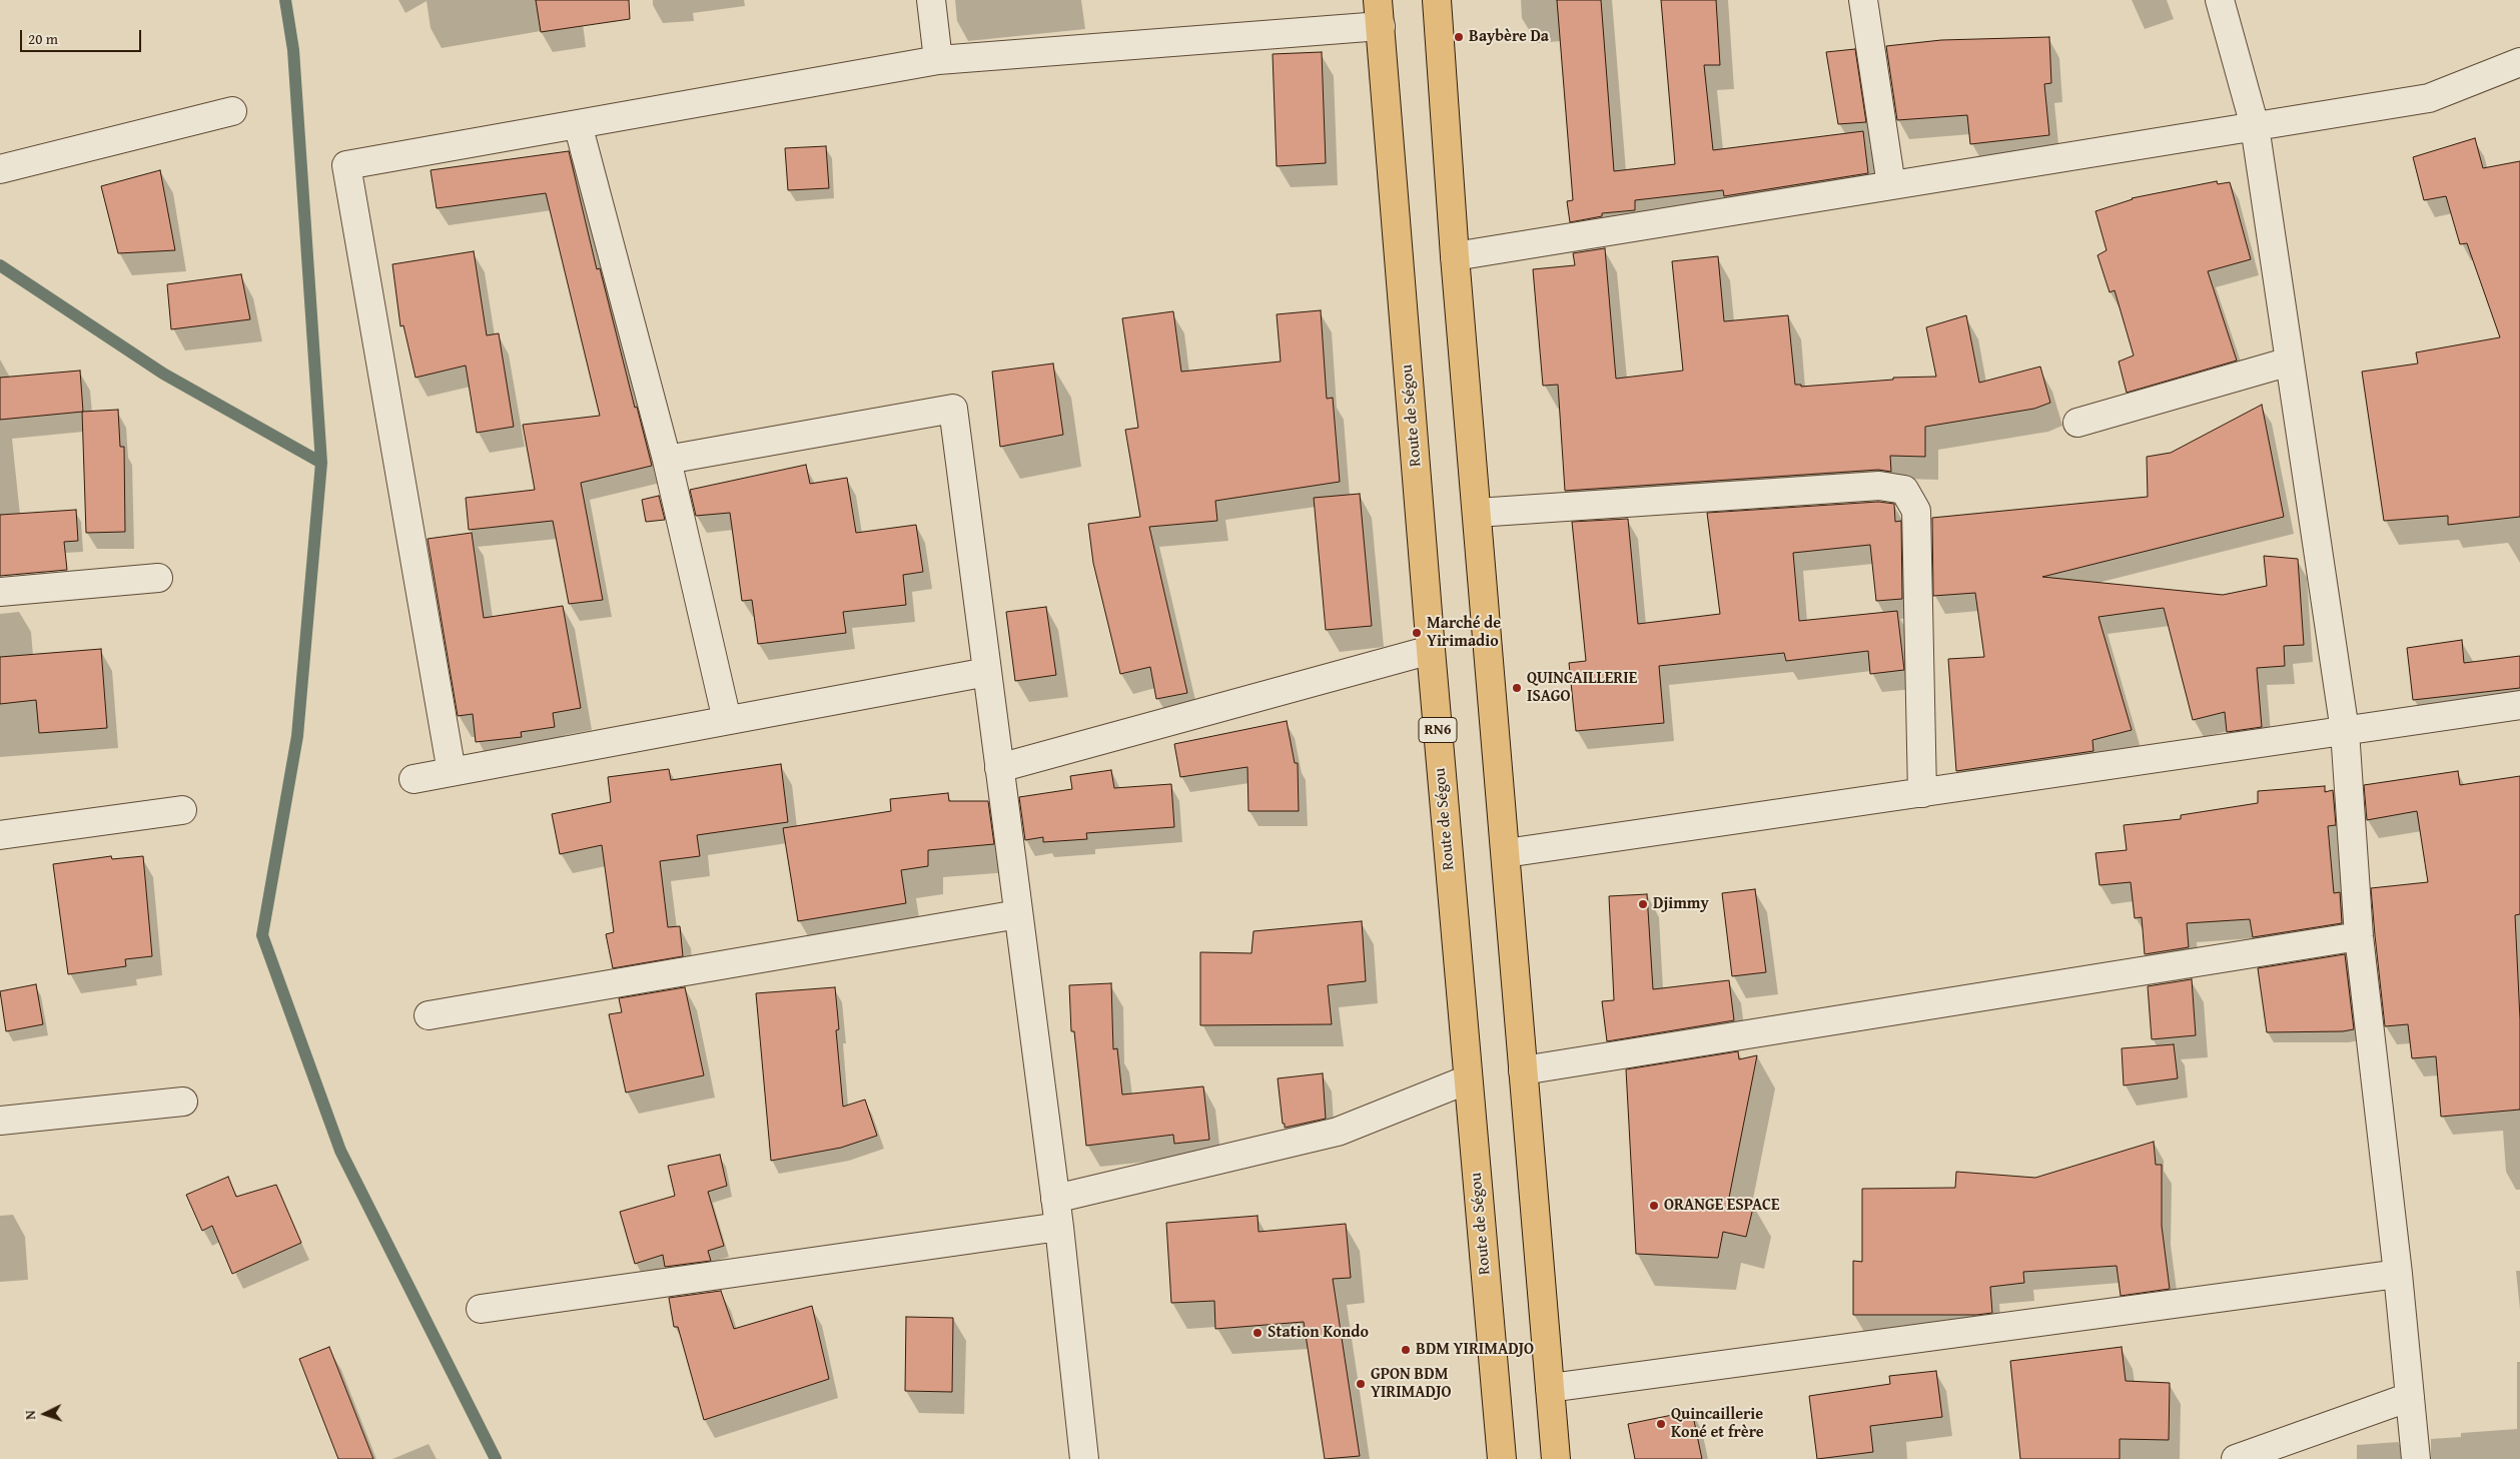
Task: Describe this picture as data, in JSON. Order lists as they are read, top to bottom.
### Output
{
  "streets": {
    "highway": ["Route de Ségou", "RN6"]
  },
  "places": [
    "Baybère Da",
    "Marché de Yirimadio",
    "QUINCAILLERIE ISAGO",
    "Djimmy",
    "ORANGE ESPACE",
    "Station Kondo",
    "BDM YIRIMADJO",
    "GPON BDM YIRIMADJO",
    "Quincaillerie Koné et frère"
  ],
  "scale_bar": "20 m",
  "north": "left"
}
